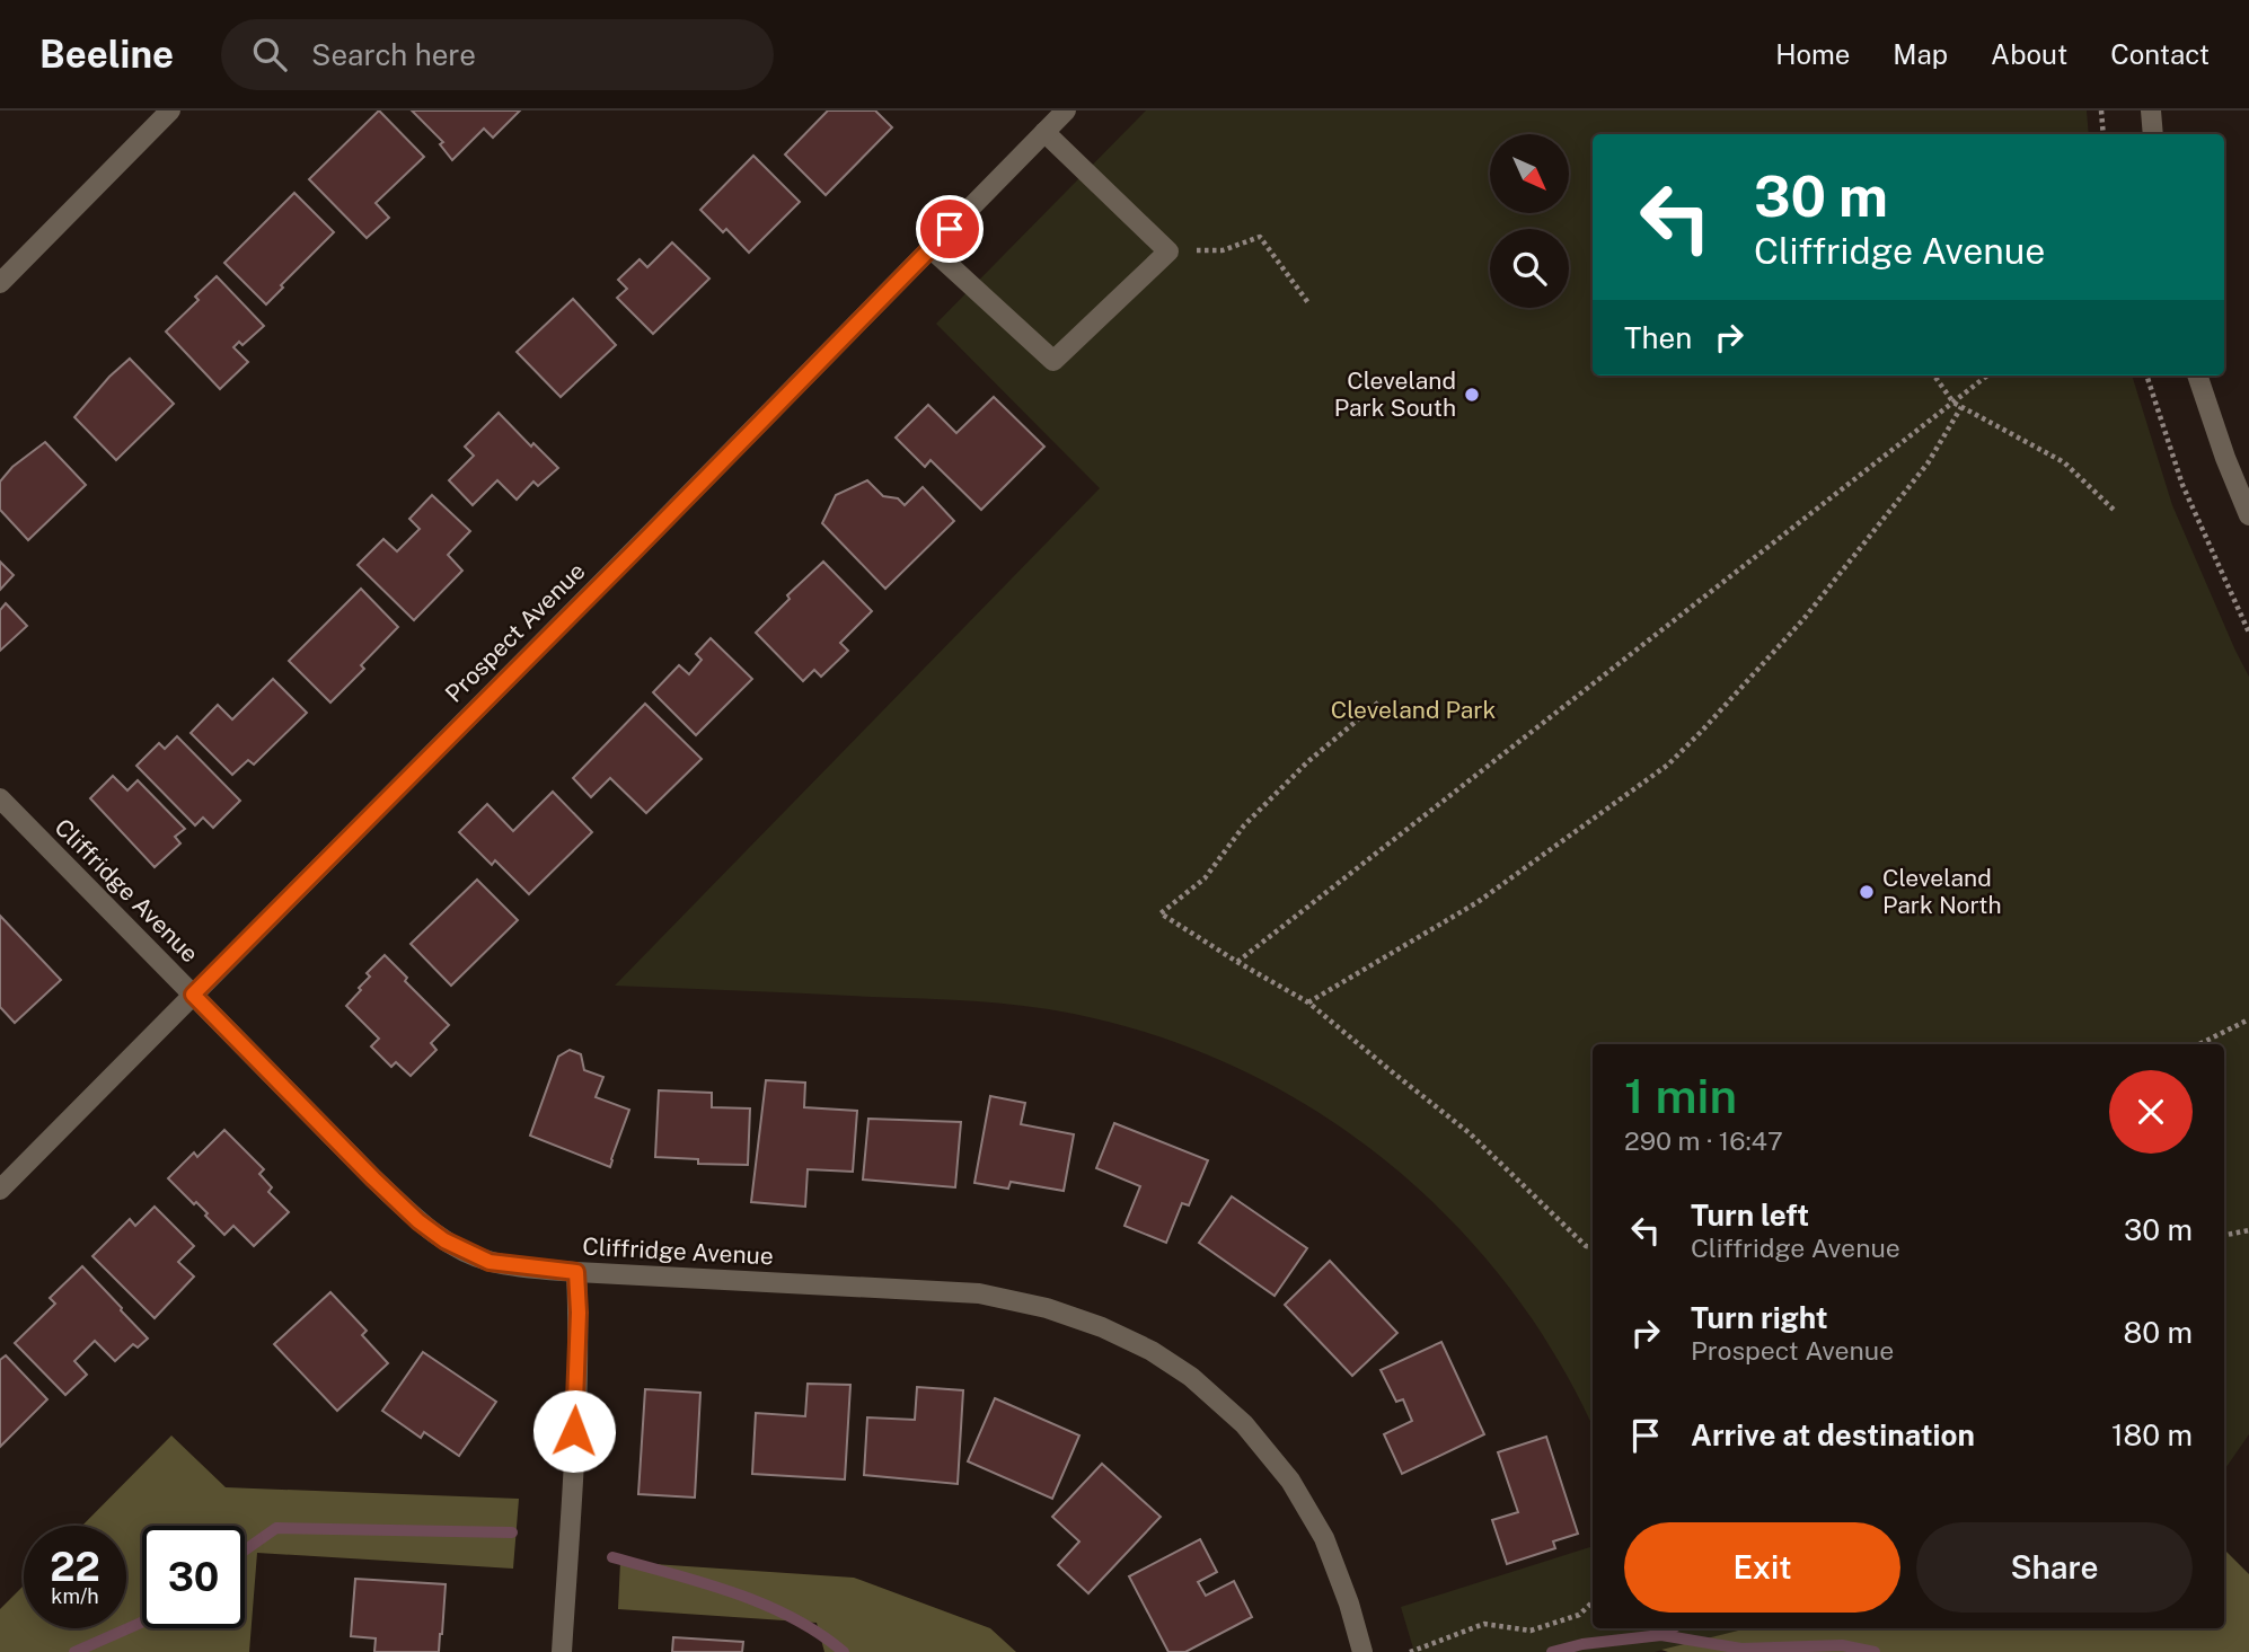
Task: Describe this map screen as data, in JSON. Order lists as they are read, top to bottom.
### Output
{
  "streets": {
    "street": ["Prospect Avenue", "Cliffridge Avenue"]
  },
  "crossings": [
    ["Prospect Avenue", "Cliffridge Avenue"]
  ],
  "parks": ["Cleveland Park"],
  "places": ["Cleveland Park South", "Cleveland Park North"],
  "north": "bottom right",
  "page": {
    "header": "Beeline",
    "search": "Search here",
    "nav": [
      "Home",
      "Map",
      "About",
      "Contact"
    ],
    "turn": ["30 m", "Cliffridge Avenue"],
    "then": "Then",
    "heading": ["1 min", "290 m · 16:47"],
    "list": [
      {
        "name": "Turn left",
        "note": "Cliffridge Avenue",
        "value": "30 m"
      },
      {
        "name": "Turn right",
        "note": "Prospect Avenue",
        "value": "80 m"
      },
      {
        "name": "Arrive at destination",
        "value": "180 m"
      }
    ],
    "buttons": ["Exit", "Share"],
    "speed": "22 km/h",
    "limit": "30"
  }
}
